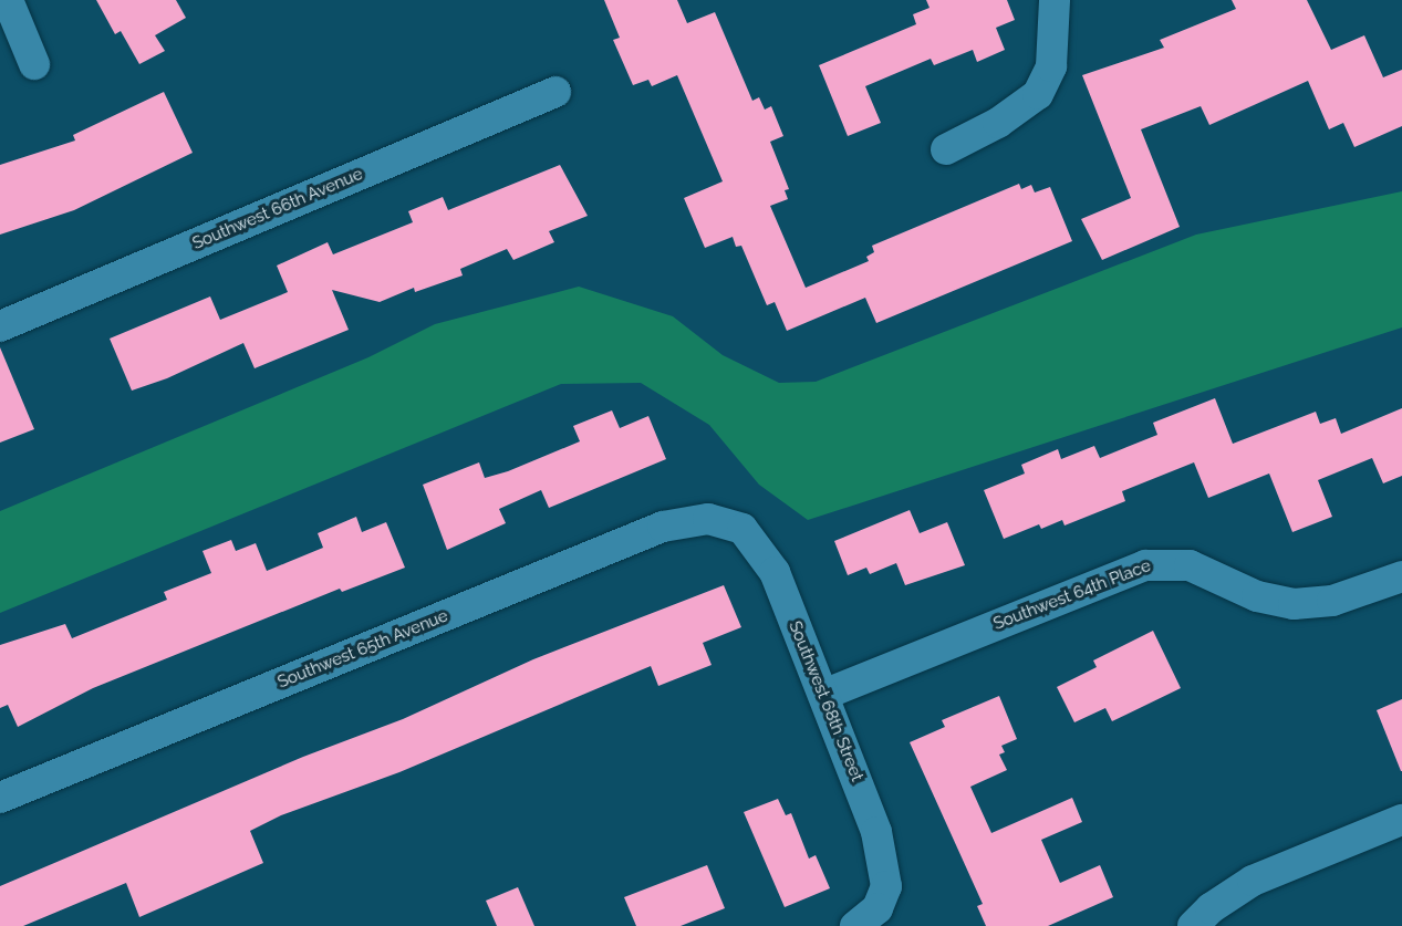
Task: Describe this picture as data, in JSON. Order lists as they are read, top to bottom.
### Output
{
  "streets": {
    "street": [
      "Southwest 66th Avenue",
      "Southwest 64th Place",
      "Southwest 65th Avenue",
      "Southwest 68th Street"
    ]
  },
  "crossings": [
    ["Southwest 64th Place", "Southwest 68th Street"],
    ["Southwest 65th Avenue", "Southwest 68th Street"]
  ]
}
